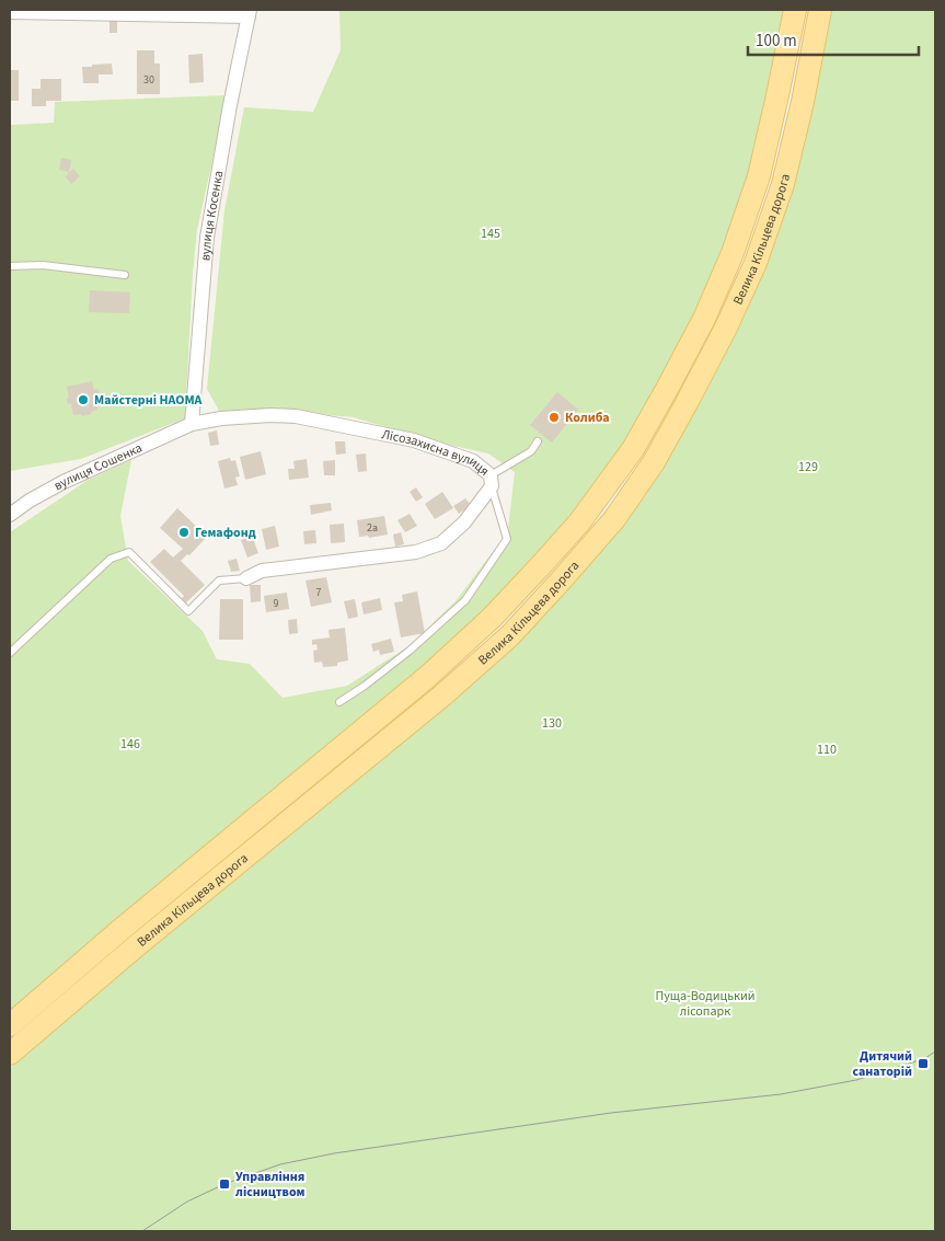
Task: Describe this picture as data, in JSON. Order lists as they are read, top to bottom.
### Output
{
  "streets": {
    "main road": ["Велика Кільцева дорога"],
    "street": ["вулиця Косенка", "Лісозахисна вулиця", "вулиця Сошенка"]
  },
  "crossings": [
    ["вулиця Косенка", "Лісозахисна вулиця"],
    ["вулиця Косенка", "вулиця Сошенка"],
    ["Лісозахисна вулиця", "вулиця Сошенка"]
  ],
  "parks": [
    "145",
    "129",
    "130",
    "146",
    "110",
    "Пуща-Водицький лісопарк"
  ],
  "places": {
    "other": ["Майстерні НАОМА", "Колиба", "Гемафонд"],
    "transit": ["Дитячий санаторій", "Управління лісництвом"]
  },
  "house_numbers": [
    "30",
    "2а",
    "7",
    "9"
  ],
  "scale_bar": "100 m"
}
